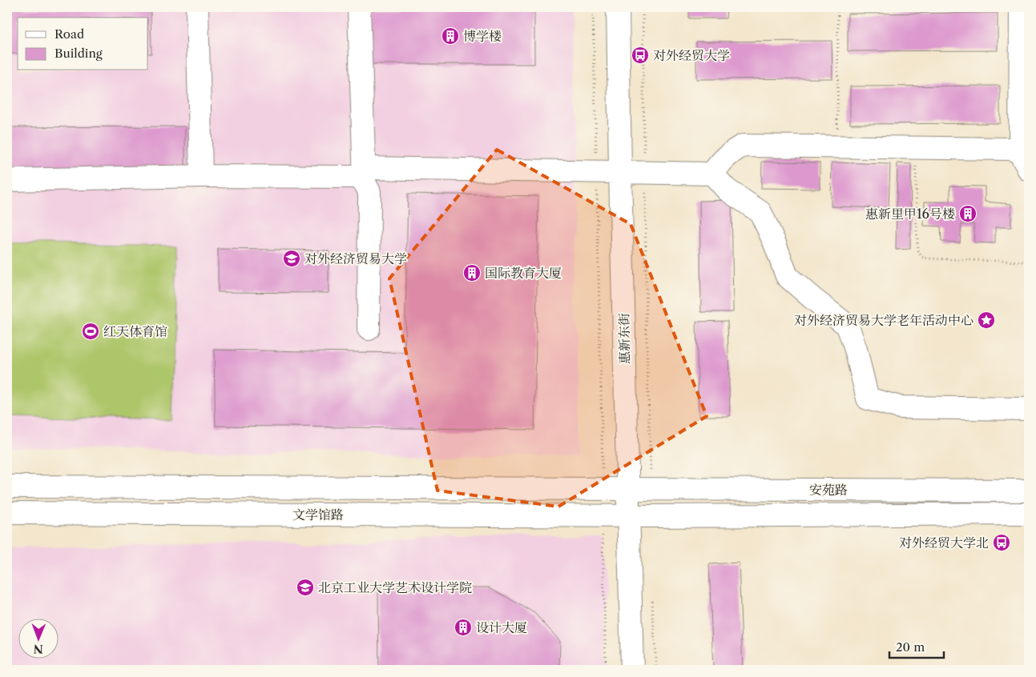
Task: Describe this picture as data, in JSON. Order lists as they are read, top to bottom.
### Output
{
  "streets": {
    "main road": ["惠新东街", "安苑路", "文学馆路"]
  },
  "crossings": [
    ["惠新东街", "安苑路"],
    ["惠新东街", "文学馆路"],
    ["安苑路", "文学馆路"]
  ],
  "places": {
    "building": [
      "博学楼",
      "惠新里甲16号楼",
      "国际教育大厦",
      "设计大厦"
    ],
    "bus stop": ["对外经贸大学", "对外经贸大学北"],
    "school or university": ["对外经济贸易大学", "北京工业大学艺术设计学院"],
    "place": ["对外经济贸易大学老年活动中心"],
    "sports": ["红天体育馆"]
  },
  "legend": ["Road", "Building"],
  "scale_bar": "20 m",
  "north": "bottom"
}
